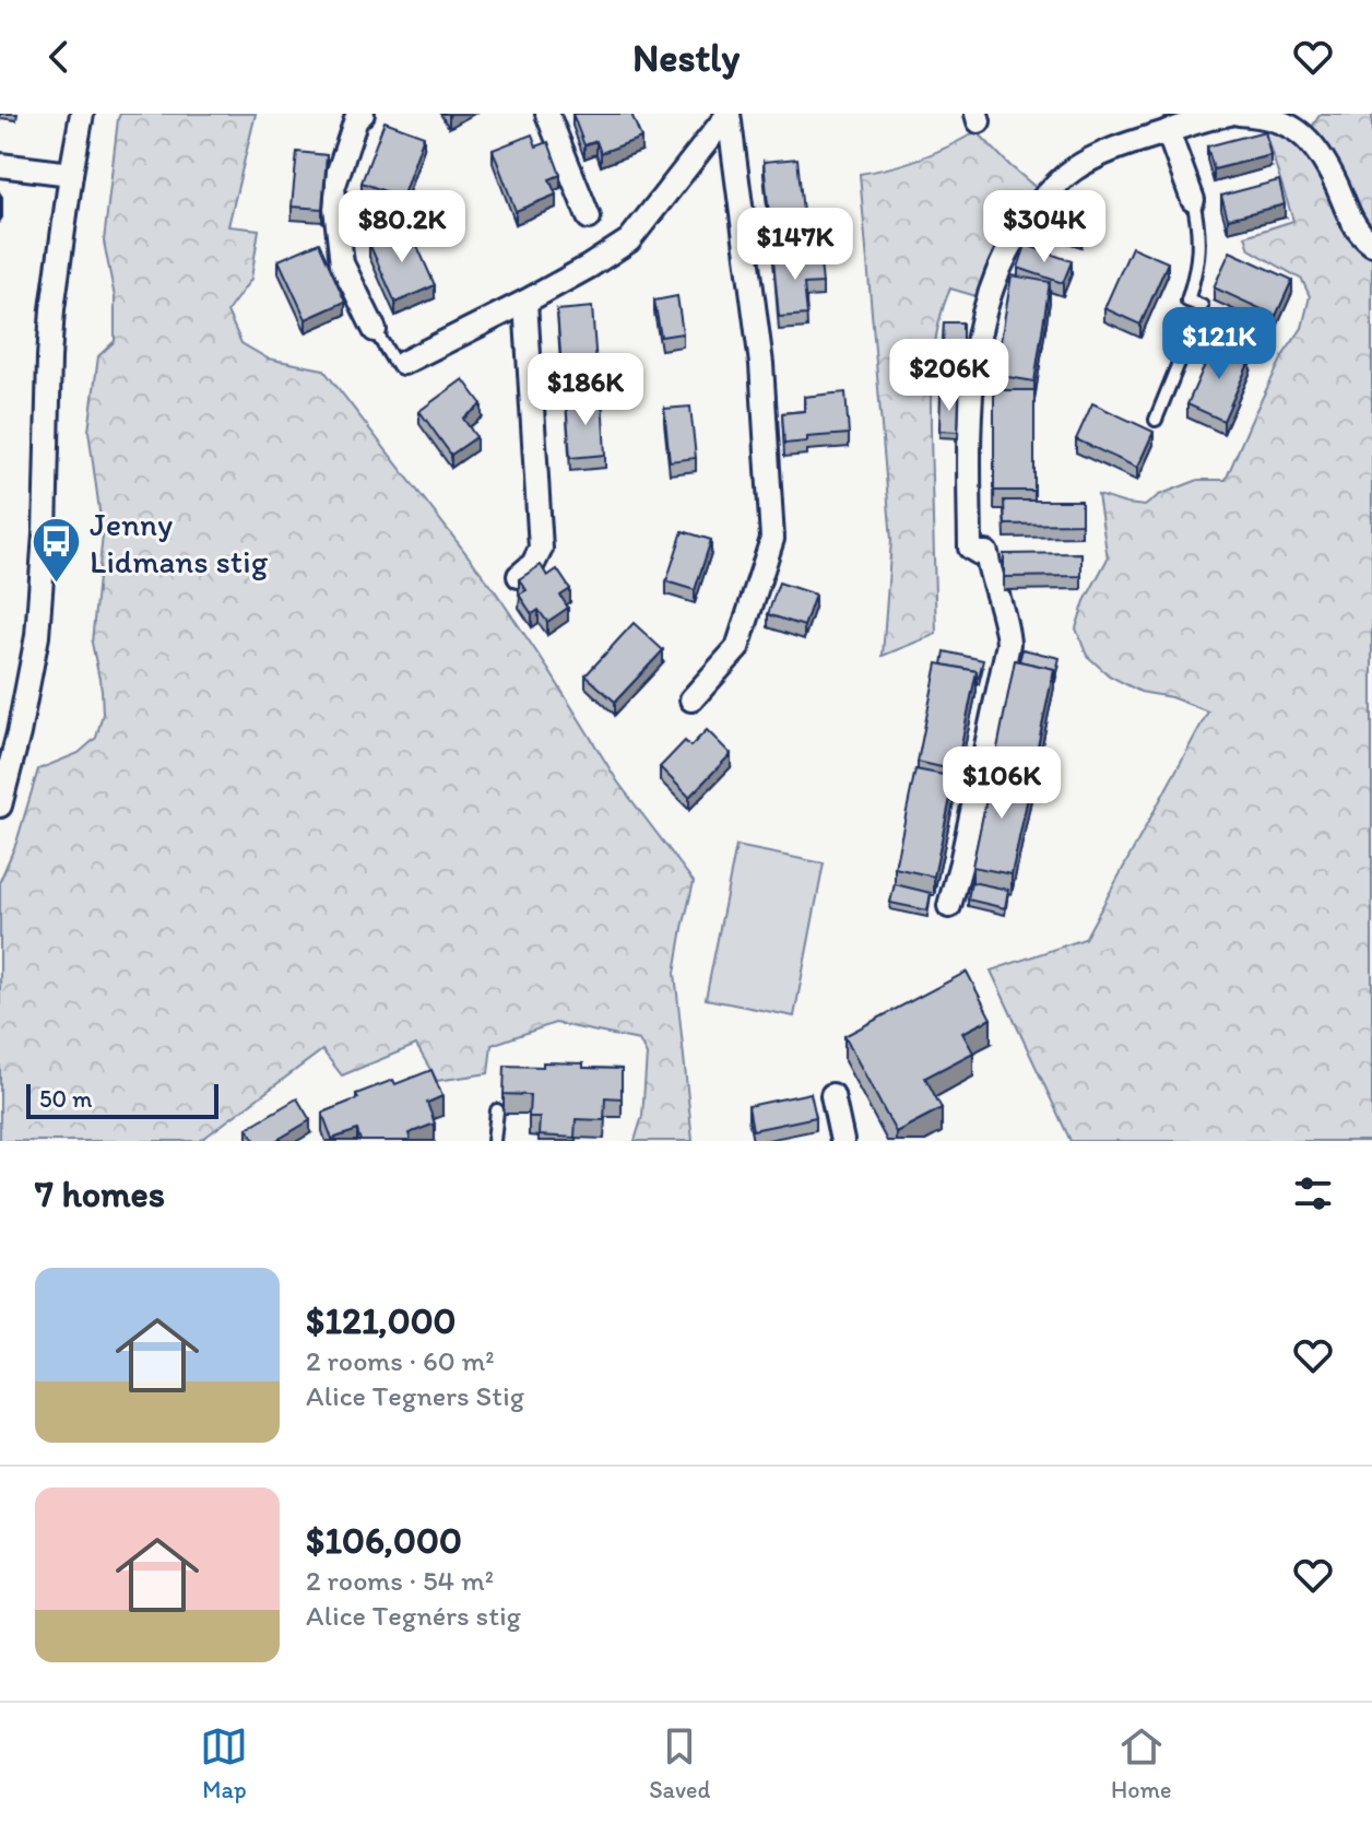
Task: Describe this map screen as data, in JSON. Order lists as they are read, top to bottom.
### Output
{
  "places": {
    "bus stop": ["Jenny Lidmans stig"]
  },
  "scale_bar": "50 m",
  "page": {
    "header": "Nestly",
    "price": [
      "$80.2K",
      "$304K",
      "$147K",
      "$121K",
      "$206K",
      "$186K",
      "$106K"
    ],
    "scale": "50 m",
    "heading": "7 homes",
    "list": [
      {
        "name": "$121,000",
        "note": "2 rooms · 60 m² · Alice Tegners Stig"
      },
      {
        "name": "$106,000",
        "note": "2 rooms · 54 m² · Alice Tegnérs stig"
      }
    ],
    "tabs": ["Map", "Saved", "Home"]
  }
}
